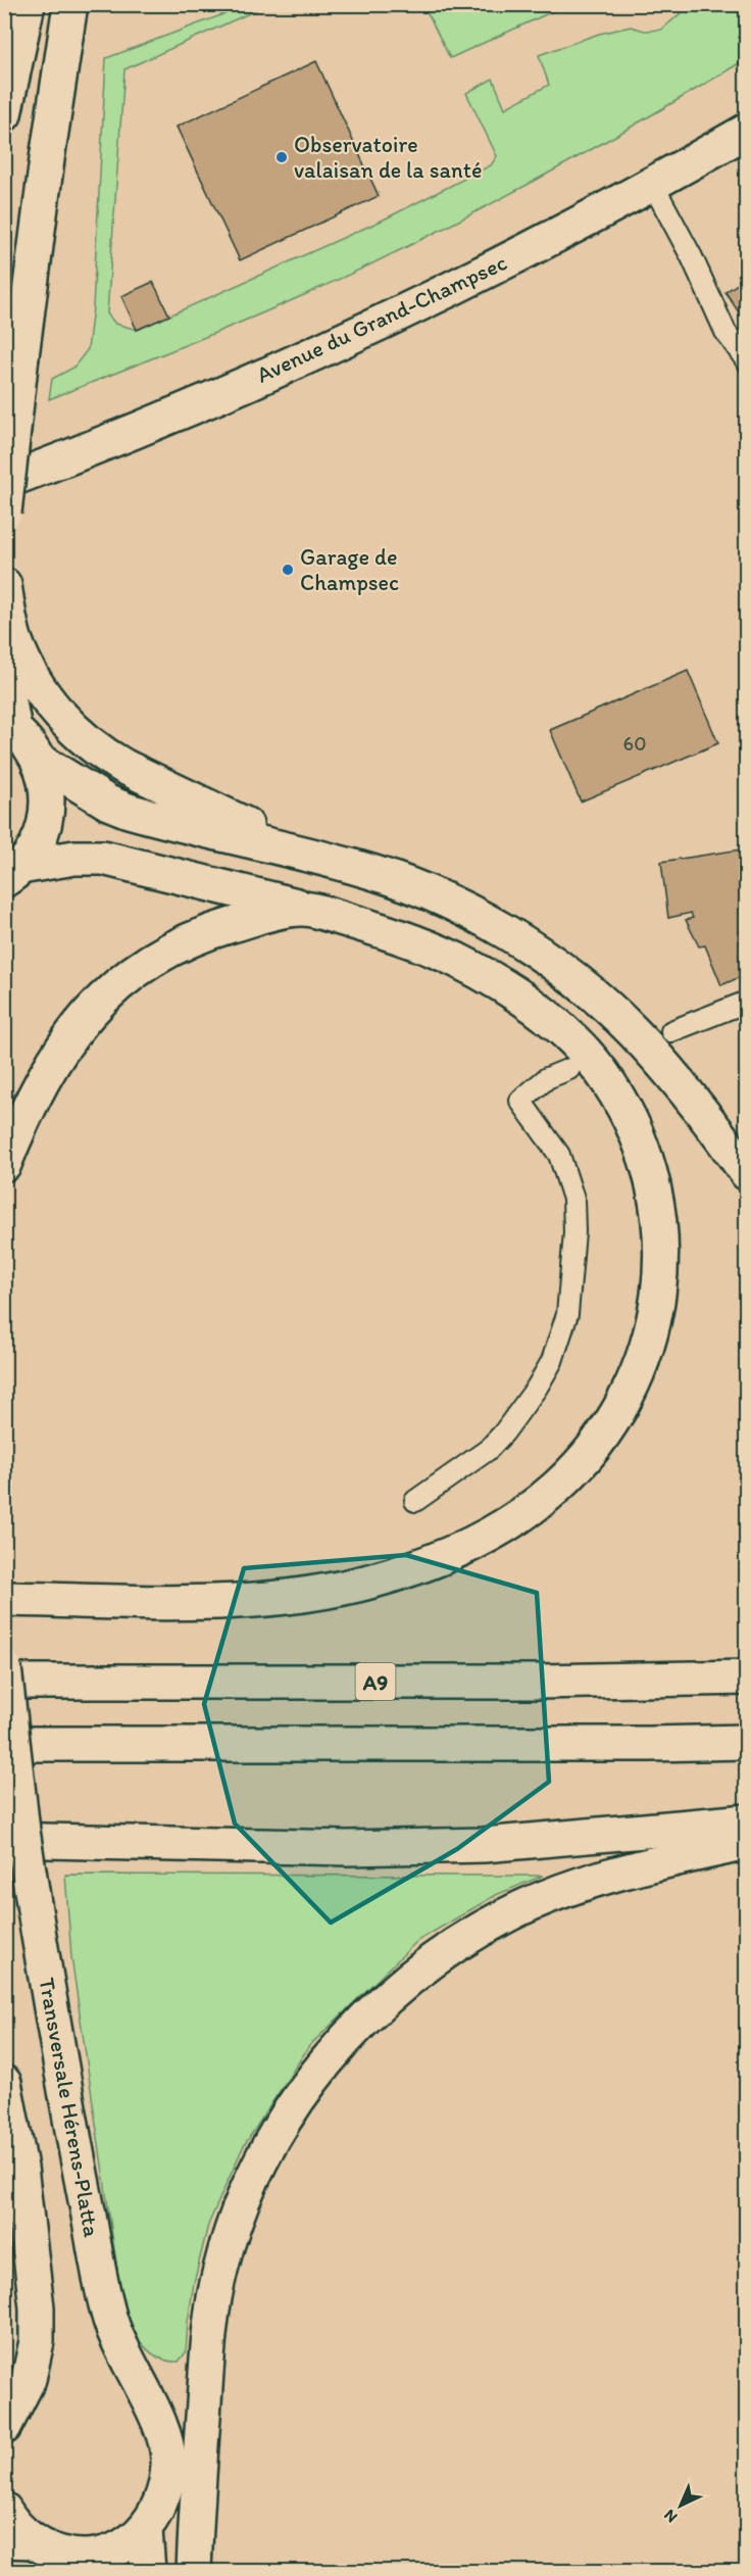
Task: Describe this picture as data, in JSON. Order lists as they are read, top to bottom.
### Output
{
  "streets": {
    "main road": ["Avenue du Grand-Champsec", "A9", "Transversale Hérens-Platta"]
  },
  "places": ["Observatoire valaisan de la santé", "Garage de Champsec"],
  "house_numbers": ["60"],
  "north": "bottom left"
}
